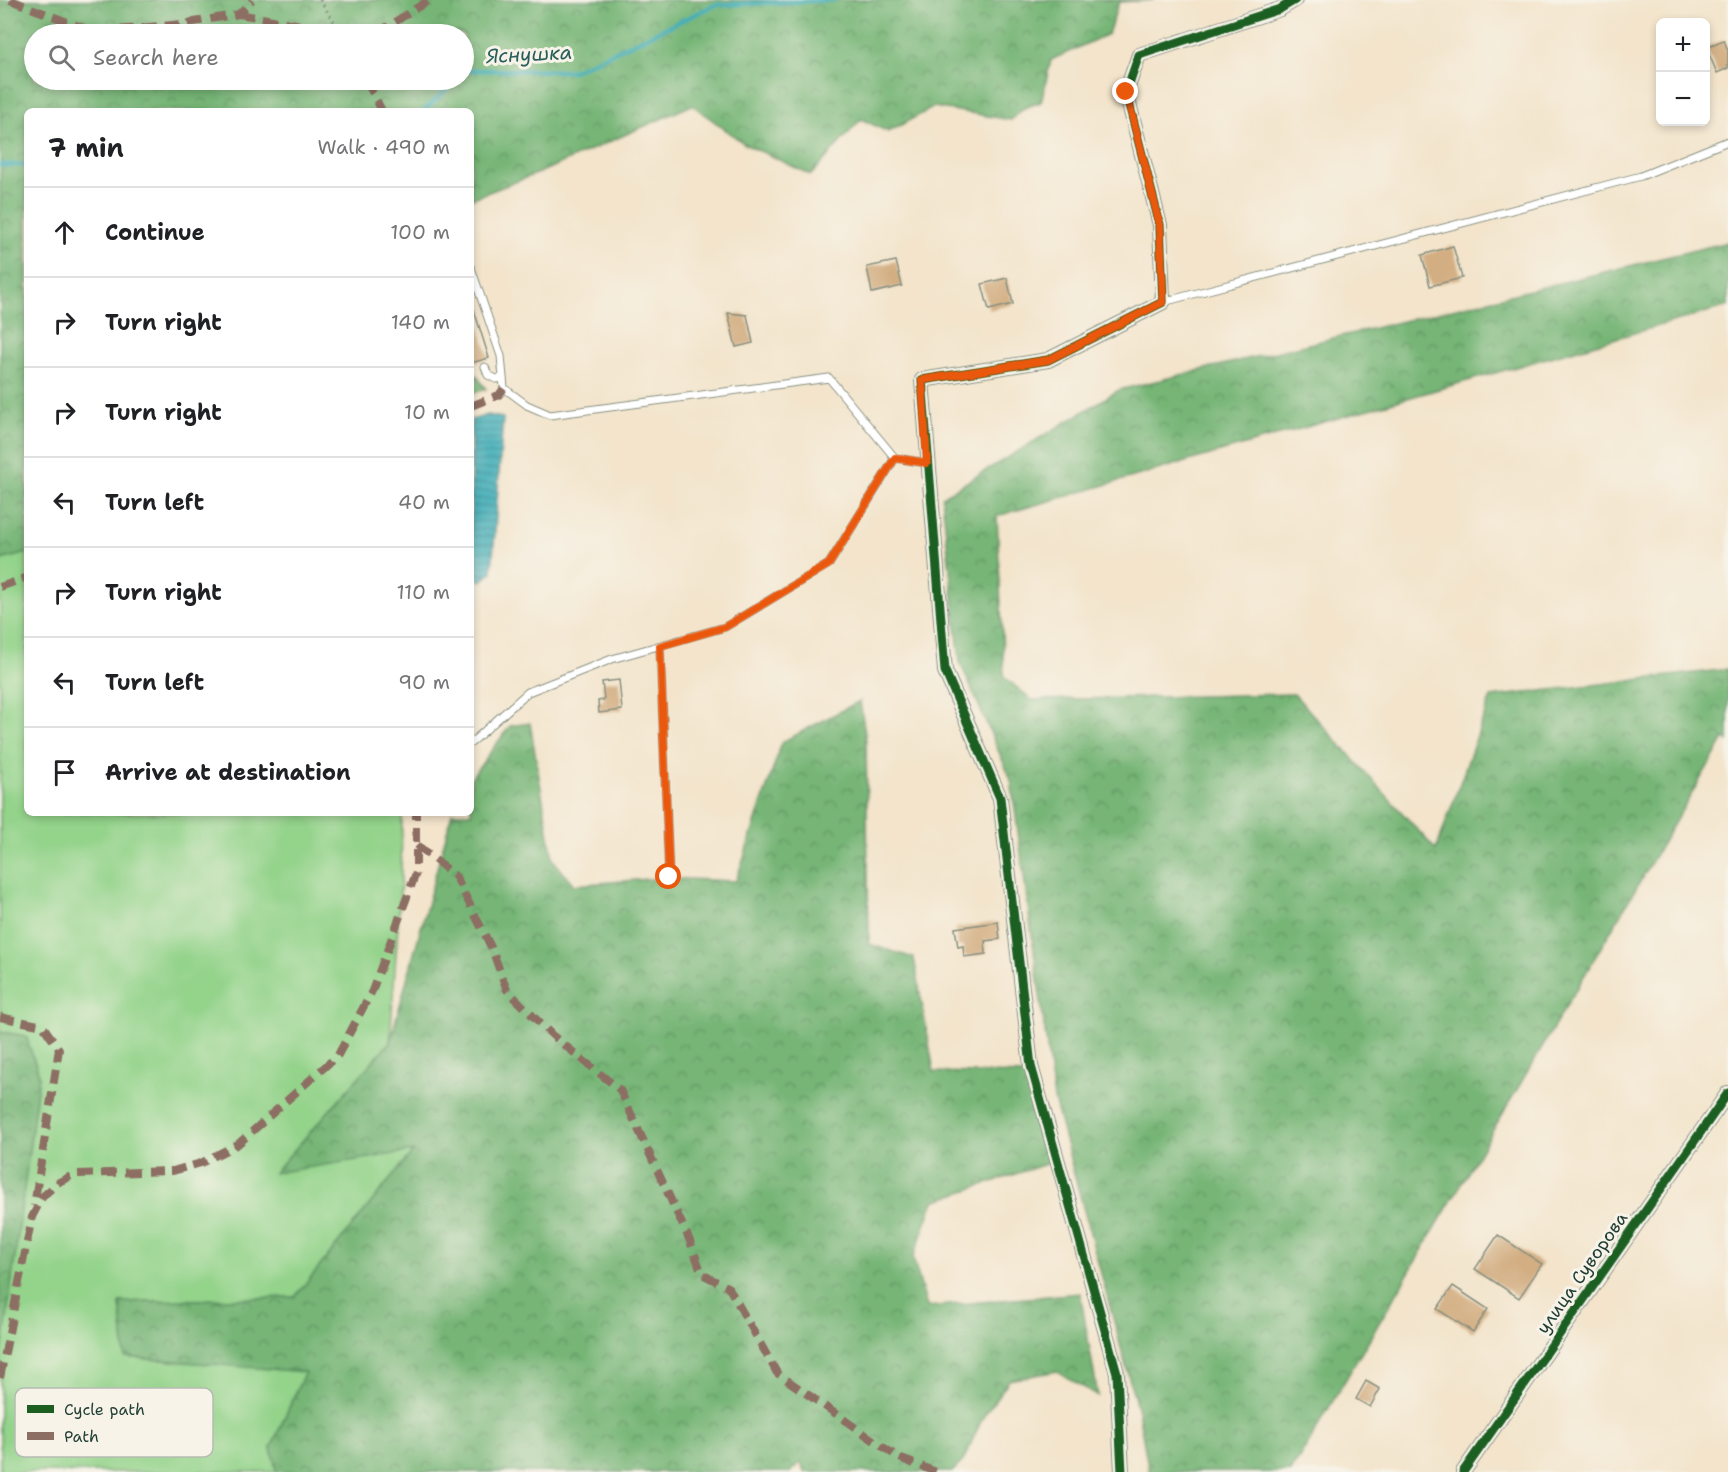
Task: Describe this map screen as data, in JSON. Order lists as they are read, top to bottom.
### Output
{
  "streets": {
    "street": ["улица Суворова"]
  },
  "water": ["Яснушка"],
  "legend": ["Cycle path", "Path"],
  "page": {
    "map_buttons": ["+", "−"],
    "search": "Search here",
    "heading": ["7 min", "Walk · 490 m"],
    "list": [
      ["Continue", "100 m"],
      ["Turn right", "140 m"],
      ["Turn right", "10 m"],
      ["Turn left", "40 m"],
      ["Turn right", "110 m"],
      ["Turn left", "90 m"],
      "Arrive at destination"
    ]
  }
}
